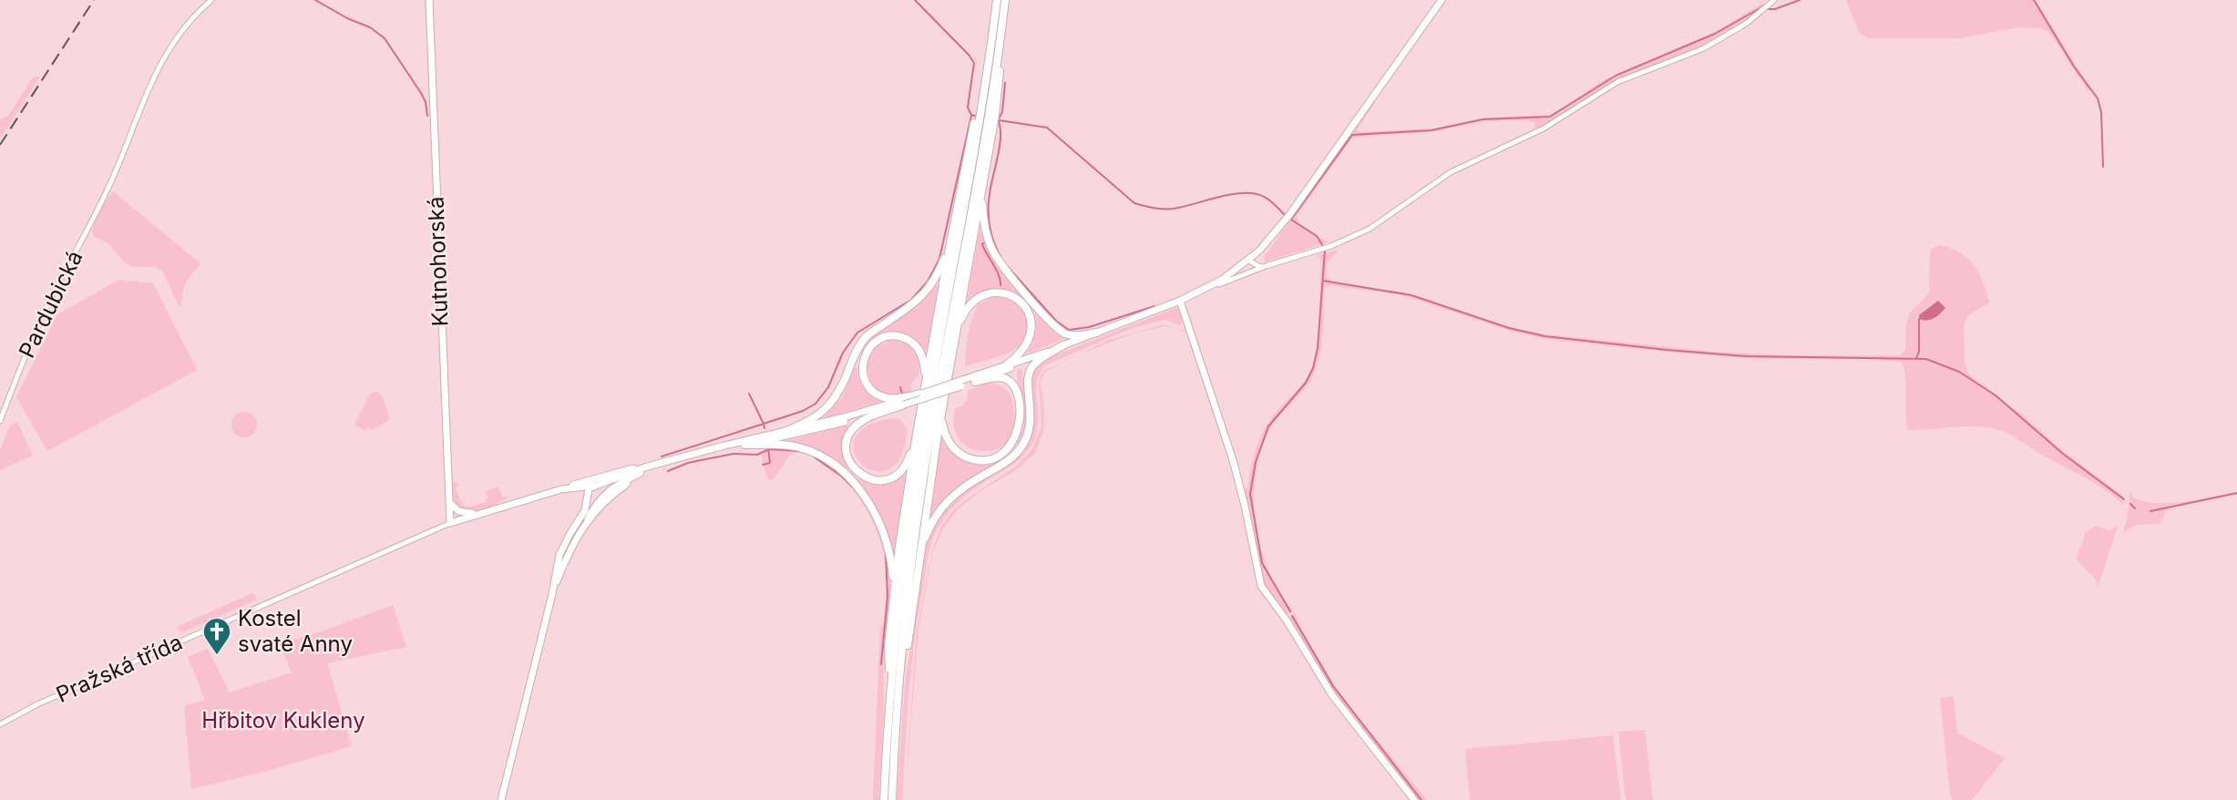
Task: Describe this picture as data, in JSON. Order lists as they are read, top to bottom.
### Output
{
  "streets": {
    "main road": ["Kutnohorská"],
    "street": ["Pardubická", "Pražská třída"]
  },
  "crossings": [
    ["Kutnohorská", "Pražská třída"]
  ],
  "parks": ["Hřbitov Kukleny"],
  "places": {
    "church": ["Kostel svaté Anny"]
  }
}
